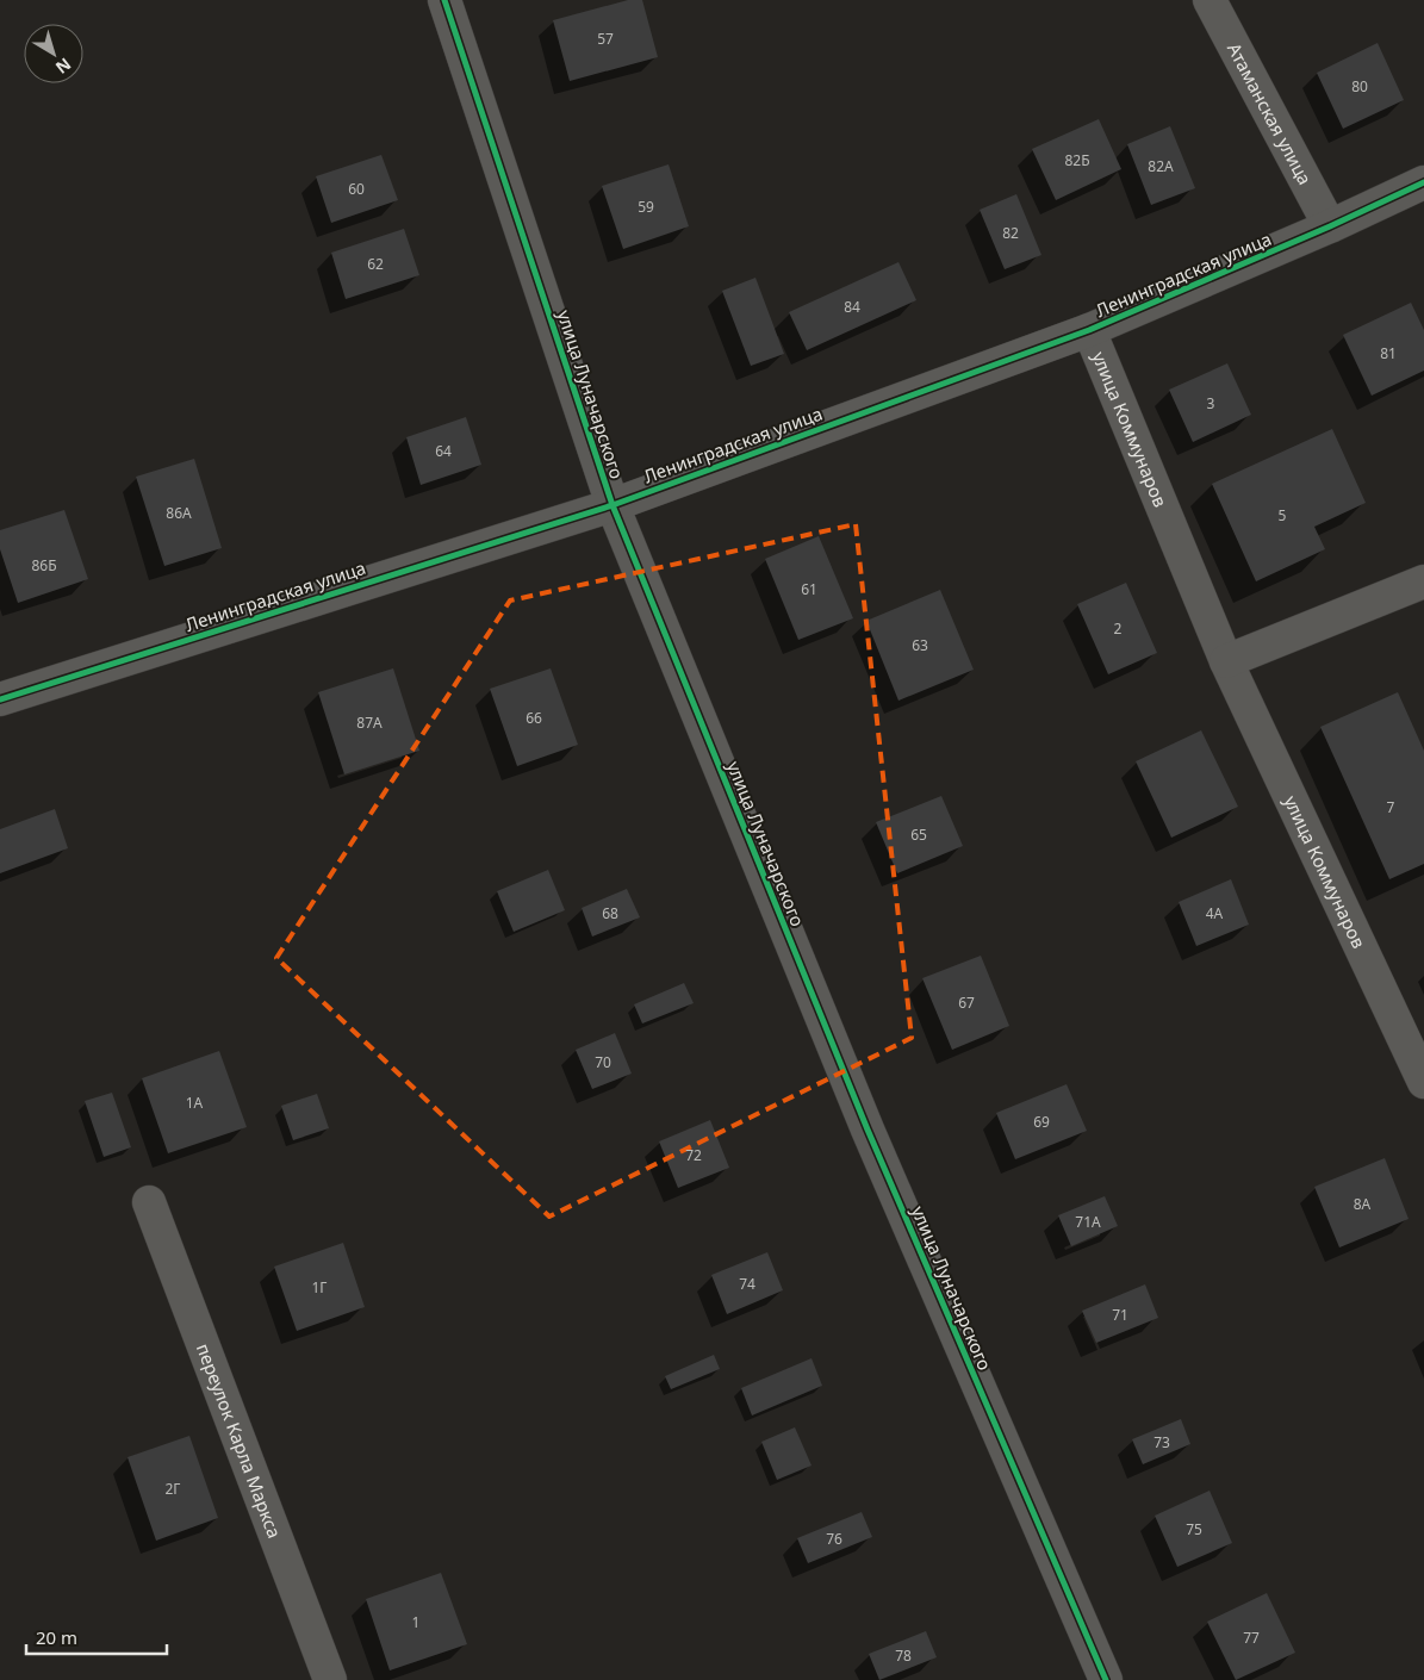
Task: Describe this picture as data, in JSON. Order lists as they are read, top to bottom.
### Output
{
  "streets": {
    "street": [
      "Атаманская улица",
      "Ленинградская улица",
      "улица Луначарского",
      "улица Коммунаров",
      "переулок Карла Маркса"
    ]
  },
  "crossings": [
    ["Атаманская улица", "Ленинградская улица"],
    ["Ленинградская улица", "улица Луначарского"],
    ["Ленинградская улица", "улица Коммунаров"]
  ],
  "house_numbers": [
    "57",
    "80",
    "82Б",
    "82А",
    "60",
    "59",
    "82",
    "62",
    "84",
    "81",
    "3",
    "64",
    "86А",
    "5",
    "86Б",
    "61",
    "2",
    "63",
    "66",
    "87А",
    "7",
    "65",
    "68",
    "4А",
    "67",
    "70",
    "1А",
    "69",
    "72",
    "8А",
    "71А",
    "74",
    "1Г",
    "71",
    "73",
    "2Г",
    "75",
    "76",
    "1",
    "77",
    "78"
  ],
  "scale_bar": "20 m",
  "north": "bottom right"
}
